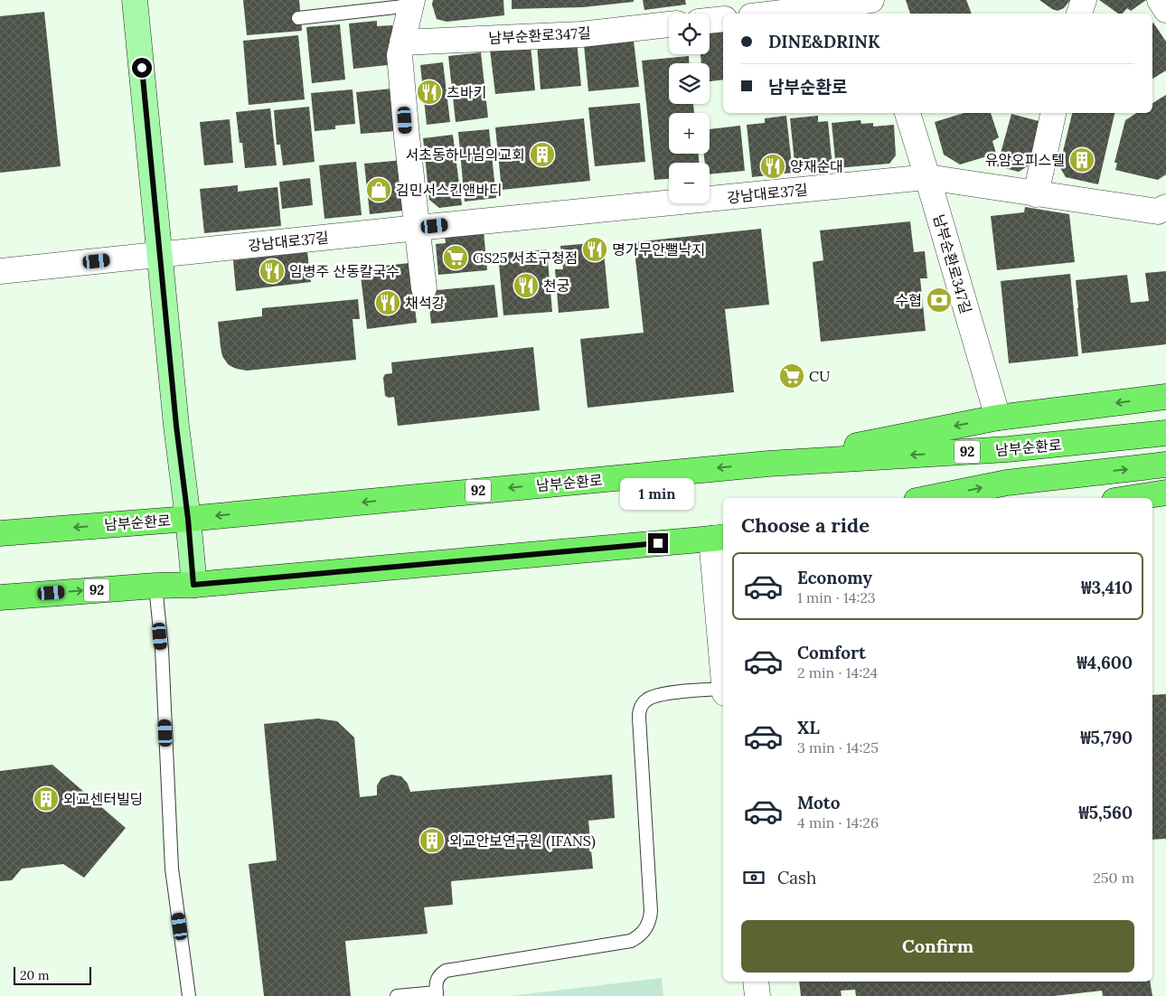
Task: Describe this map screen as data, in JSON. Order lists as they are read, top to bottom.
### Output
{
  "streets": {
    "main road": ["남부순환로", "92"],
    "street": ["남부순환로347길", "강남대로37길"]
  },
  "crossings": [
    ["남부순환로347길", "강남대로37길"]
  ],
  "places": {
    "restaurant": [
      "츠바키",
      "양재순대",
      "명가무안뻘낙지",
      "임병주 산동칼국수",
      "천궁",
      "채석강"
    ],
    "building": [
      "서초동하나님의교회",
      "유암오피스텔",
      "외교센터빌딩",
      "외교안보연구원 (IFANS)"
    ],
    "shop": ["김민서스킨앤바디"],
    "supermarket": ["GS25 서초구청점", "CU"],
    "bank": ["수협"]
  },
  "scale_bar": "20 m",
  "page": {
    "map_buttons": ["+", "−"],
    "banner": ["DINE&DRINK", "남부순환로"],
    "bubble": "1 min",
    "heading": "Choose a ride",
    "list": [
      {
        "name": "Economy",
        "note": "1 min · 14:23",
        "value": "₩3,410"
      },
      {
        "name": "Comfort",
        "note": "2 min · 14:24",
        "value": "₩4,600"
      },
      {
        "name": "XL",
        "note": "3 min · 14:25",
        "value": "₩5,790"
      },
      {
        "name": "Moto",
        "note": "4 min · 14:26",
        "value": "₩5,560"
      }
    ],
    "pay": ["Cash", "250 m"],
    "buttons": "Confirm",
    "scale": "20 m"
  }
}
